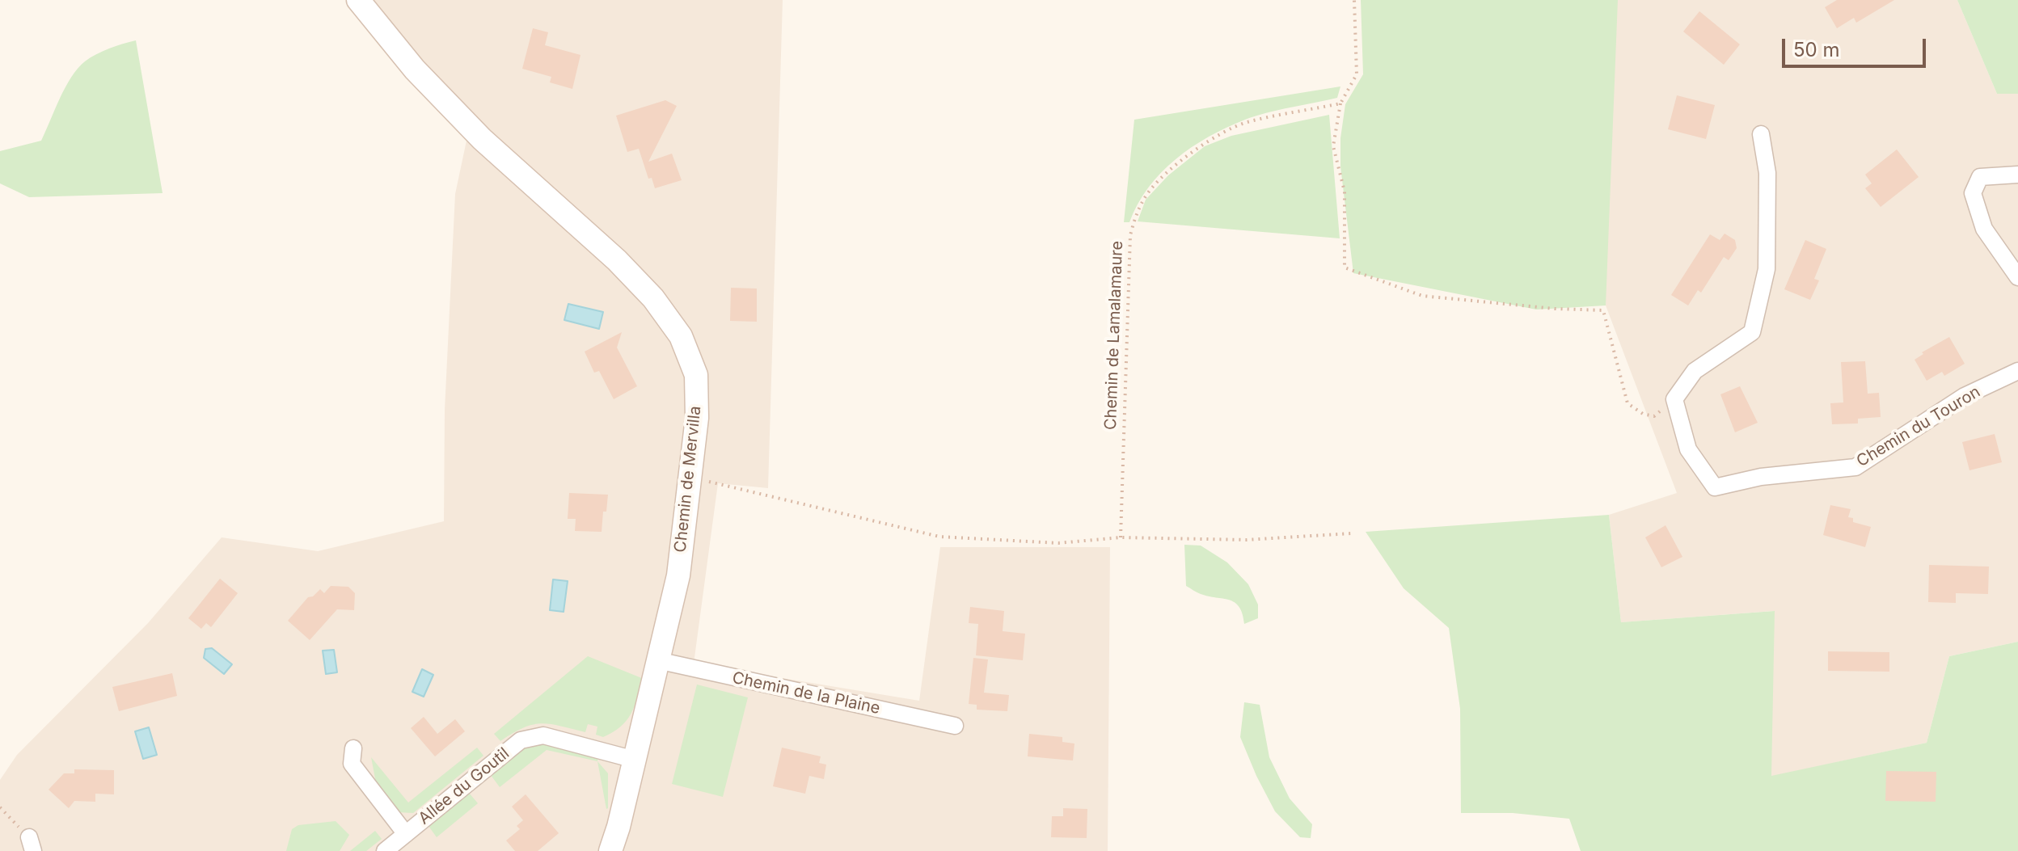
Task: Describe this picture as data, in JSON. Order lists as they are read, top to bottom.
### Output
{
  "streets": {
    "street": [
      "Chemin du Touron",
      "Chemin de Mervilla",
      "Chemin de la Plaine",
      "Allée du Goutil"
    ],
    "path": ["Chemin de Lamalamaure"]
  },
  "crossings": [
    ["Chemin de Mervilla", "Chemin de la Plaine"],
    ["Chemin de Mervilla", "Allée du Goutil"]
  ],
  "scale_bar": "50 m"
}
